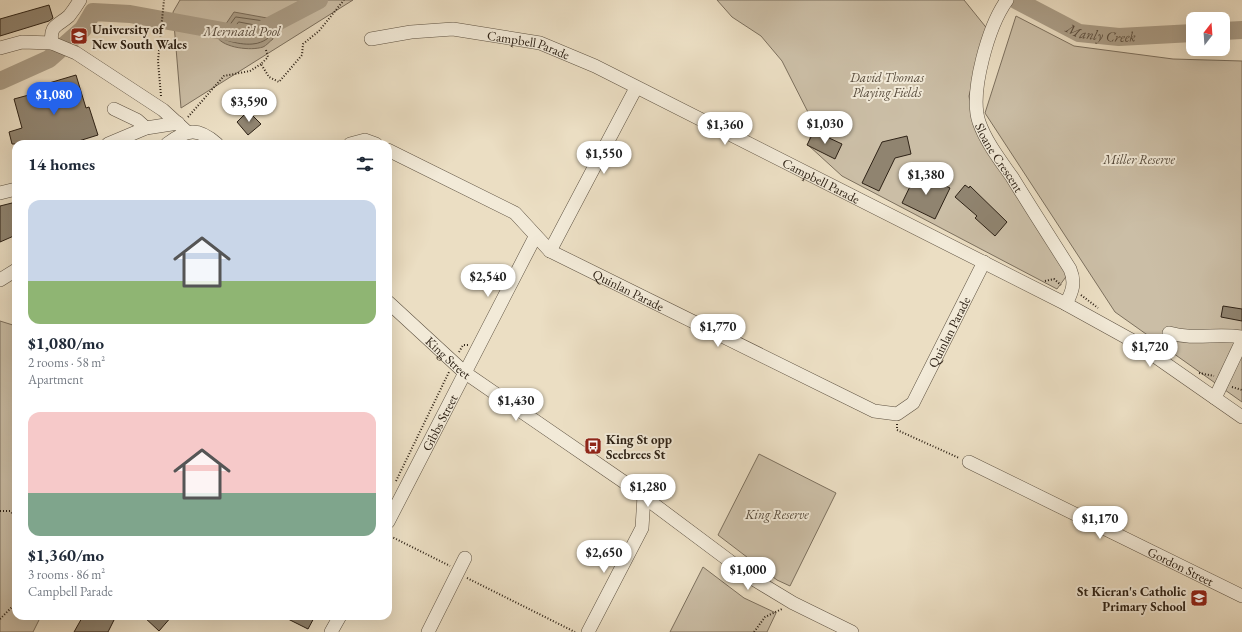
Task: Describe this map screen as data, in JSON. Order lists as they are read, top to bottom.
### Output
{
  "streets": {
    "street": [
      "Campbell Parade",
      "Sloane Crescent",
      "Quinlan Parade",
      "King Street",
      "Gibbs Street",
      "Gordon Street"
    ]
  },
  "crossings": [
    ["Campbell Parade", "Sloane Crescent"],
    ["Campbell Parade", "Quinlan Parade"],
    ["Quinlan Parade", "Gibbs Street"],
    ["King Street", "Gibbs Street"]
  ],
  "water": ["Manly Creek", "Mermaid Pool"],
  "parks": ["David Thomas Playing Fields", "Miller Reserve", "King Reserve"],
  "places": {
    "school or university": ["University of New South Wales", "St Kieran's Catholic Primary School"],
    "bus stop": ["King St opp Seebrees St"]
  },
  "north": "top",
  "page": {
    "price": [
      "$1,080",
      "$3,590",
      "$1,030",
      "$1,360",
      "$1,550",
      "$1,380",
      "$2,540",
      "$1,770",
      "$1,720",
      "$1,430",
      "$1,280",
      "$1,170",
      "$2,650",
      "$1,000"
    ],
    "heading": "14 homes",
    "list": [
      {
        "name": "$1,080/mo",
        "note": "2 rooms · 58 m² · Apartment"
      },
      {
        "name": "$1,360/mo",
        "note": "3 rooms · 86 m² · Campbell Parade"
      }
    ]
  }
}
